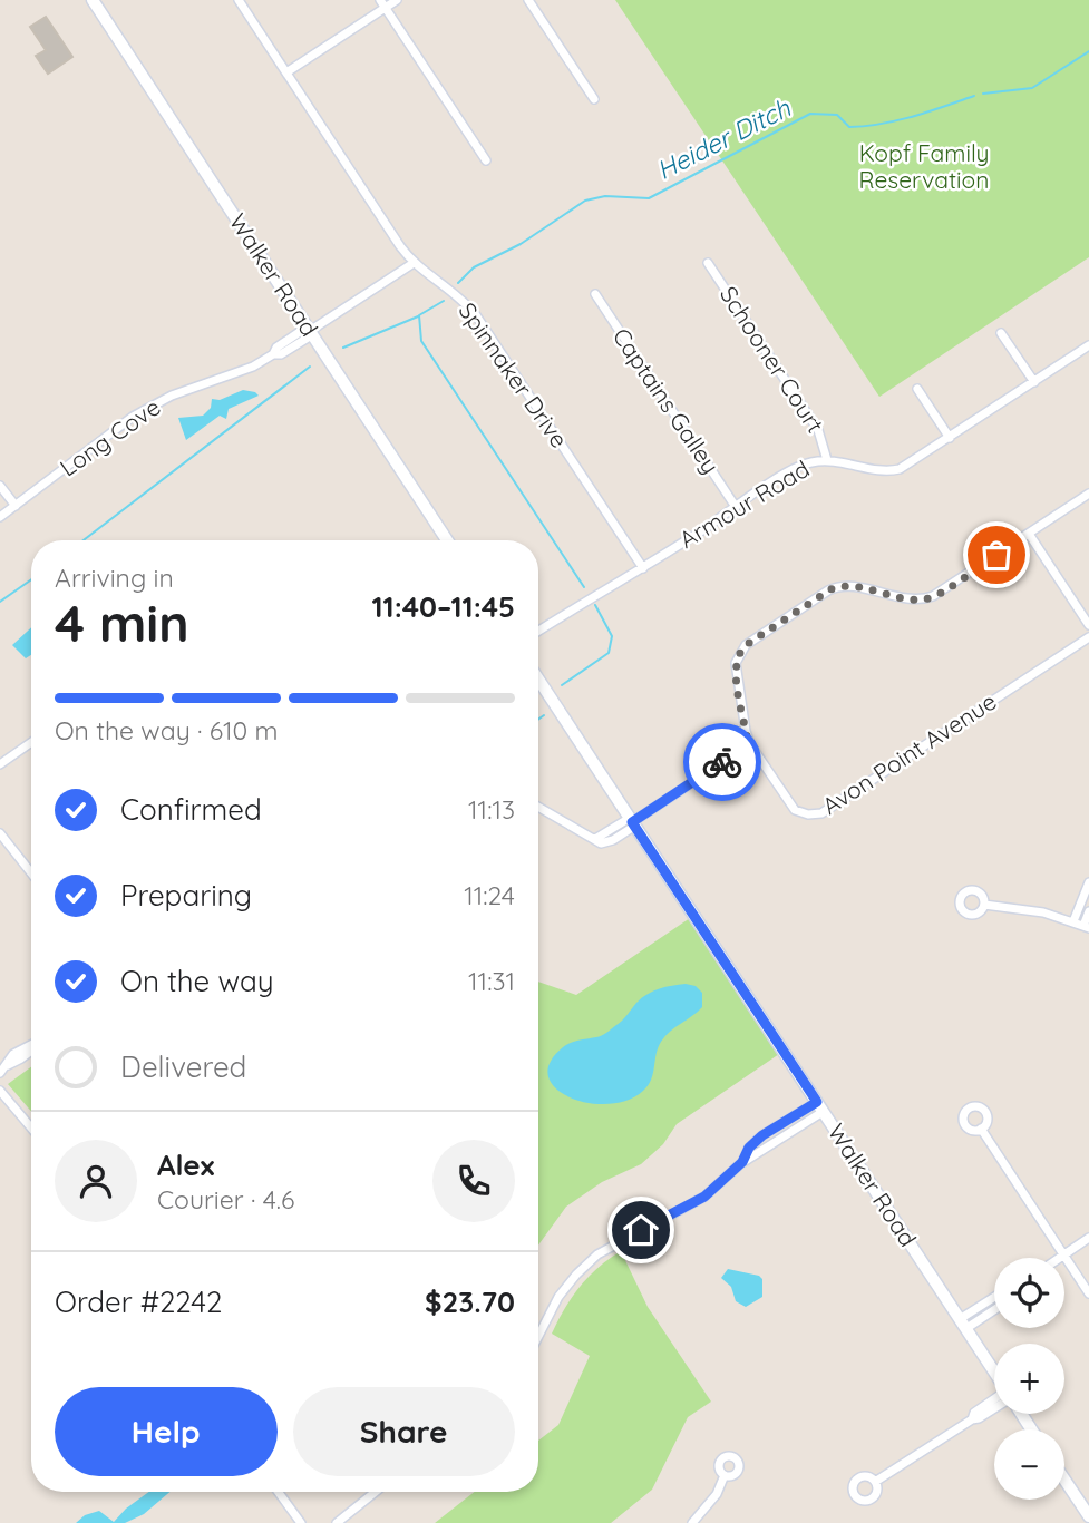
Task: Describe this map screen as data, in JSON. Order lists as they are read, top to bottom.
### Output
{
  "streets": {
    "street": [
      "Walker Road",
      "Schooner Court",
      "Spinnaker Drive",
      "Captains Galley",
      "Long Cove",
      "Armour Road",
      "Avon Point Avenue"
    ]
  },
  "crossings": [
    ["Walker Road", "Long Cove"],
    ["Schooner Court", "Armour Road"],
    ["Spinnaker Drive", "Long Cove"],
    ["Spinnaker Drive", "Armour Road"],
    ["Captains Galley", "Armour Road"]
  ],
  "water": ["Heider Ditch"],
  "parks": ["Kopf Family Reservation"],
  "page": {
    "heading": ["4 min", "Arriving in", "11:40–11:45"],
    "panel": [
      "Alex",
      "Courier · 4.6",
      "Order #2242",
      "$23.70"
    ],
    "bar": "On the way · 610 m",
    "list": [
      ["Confirmed", "11:13"],
      ["Preparing", "11:24"],
      ["On the way", "11:31"],
      "Delivered"
    ],
    "map_buttons": ["+", "−"],
    "buttons": ["Help", "Share"]
  }
}
